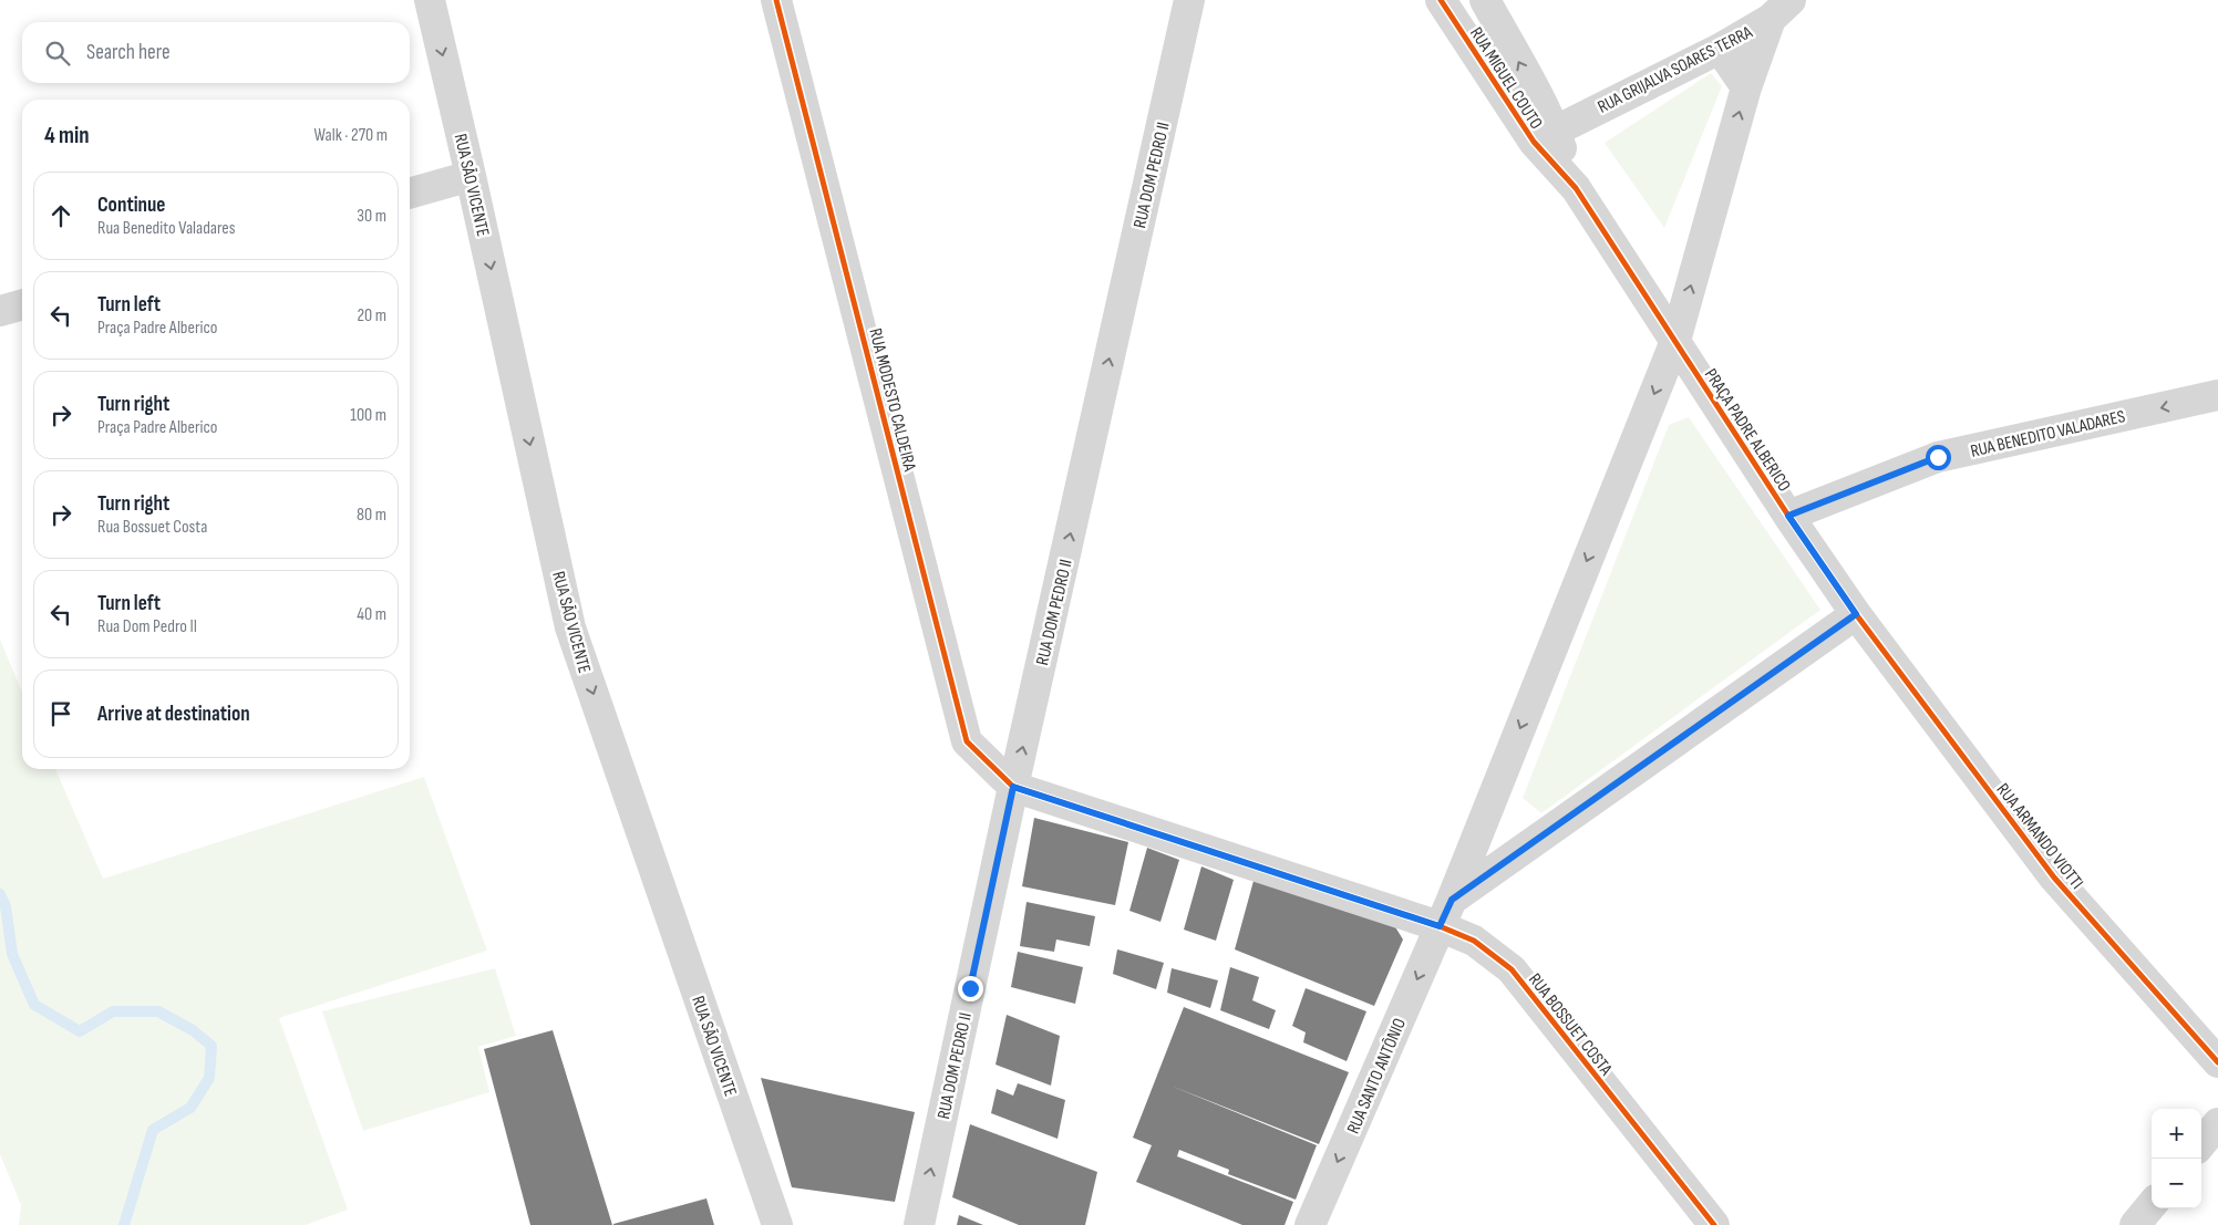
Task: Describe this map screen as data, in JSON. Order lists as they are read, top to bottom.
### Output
{
  "streets": {
    "street": [
      "RUA GRIJALVA SOARES TERRA",
      "RUA MIGUEL COUTO",
      "RUA DOM PEDRO II",
      "RUA SÃO VICENTE",
      "RUA MODESTO CALDEIRA",
      "PRAÇA PADRE ALBERICO",
      "RUA BENEDITO VALADARES",
      "RUA ARMANDO VIOTTI",
      "RUA BOSSUET COSTA",
      "RUA SANTO ANTÔNIO"
    ]
  },
  "crossings": [
    ["RUA GRIJALVA SOARES TERRA", "RUA MIGUEL COUTO"],
    ["RUA GRIJALVA SOARES TERRA", "PRAÇA PADRE ALBERICO"],
    ["RUA MIGUEL COUTO", "PRAÇA PADRE ALBERICO"],
    ["RUA DOM PEDRO II", "RUA MODESTO CALDEIRA"],
    ["RUA DOM PEDRO II", "RUA BOSSUET COSTA"],
    ["RUA MODESTO CALDEIRA", "RUA BOSSUET COSTA"],
    ["PRAÇA PADRE ALBERICO", "RUA BENEDITO VALADARES"],
    ["PRAÇA PADRE ALBERICO", "RUA ARMANDO VIOTTI"],
    ["RUA BOSSUET COSTA", "RUA SANTO ANTÔNIO"]
  ],
  "one_way": [
    "RUA DOM PEDRO II",
    "RUA SÃO VICENTE",
    "RUA BENEDITO VALADARES",
    "RUA SANTO ANTÔNIO"
  ],
  "page": {
    "search": "Search here",
    "heading": ["4 min", "Walk · 270 m"],
    "list": [
      ["Continue", "Rua Benedito Valadares", "30 m"],
      ["Turn left", "Praça Padre Alberico", "20 m"],
      ["Turn right", "Praça Padre Alberico", "100 m"],
      ["Turn right", "Rua Bossuet Costa", "80 m"],
      ["Turn left", "Rua Dom Pedro II", "40 m"],
      "Arrive at destination"
    ],
    "map_buttons": ["+", "−"]
  }
}
